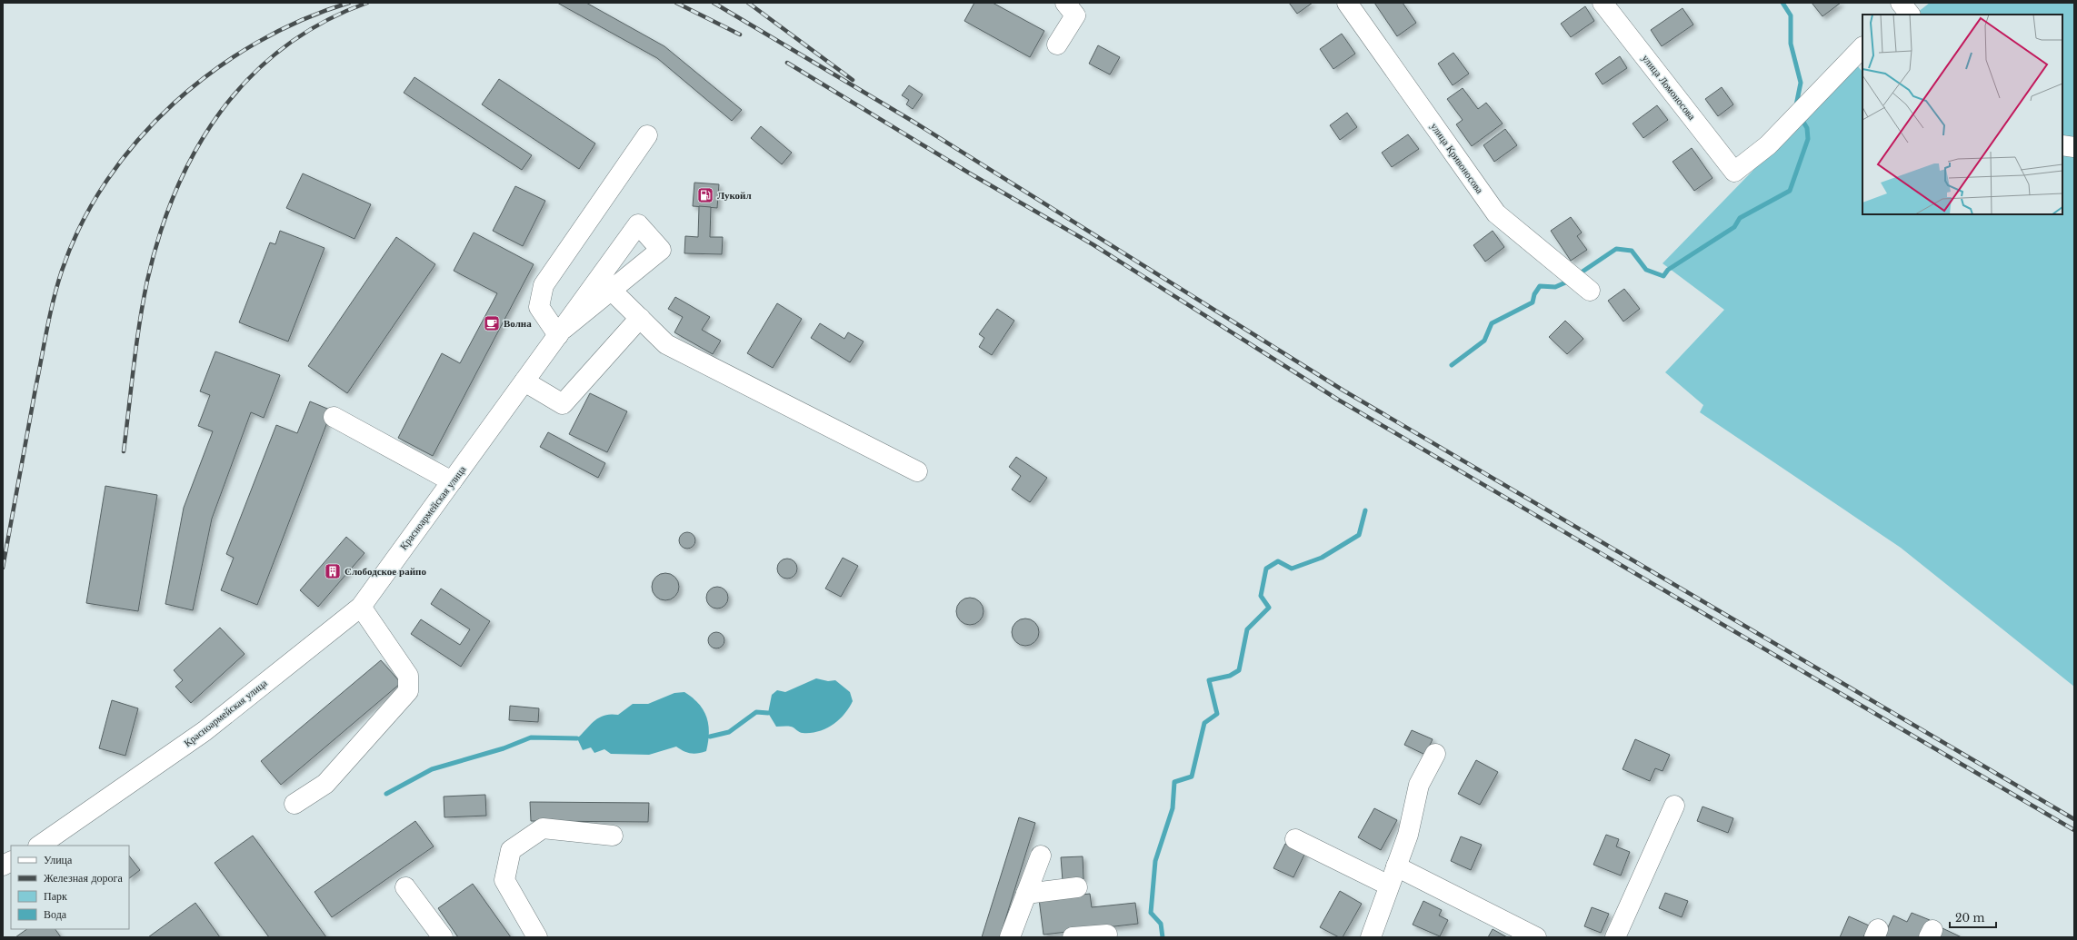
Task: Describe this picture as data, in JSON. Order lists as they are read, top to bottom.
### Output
{
  "streets": {
    "street": ["улица Ломоносова", "улица Кривоносова", "Красноармейская улица"]
  },
  "places": {
    "fuel station": ["Лукойл"],
    "cafe": ["Волна"],
    "building": ["Слободское райпо"]
  },
  "legend": [
    "Улица",
    "Железная дорога",
    "Парк",
    "Вода"
  ],
  "scale_bar": "20 m"
}
